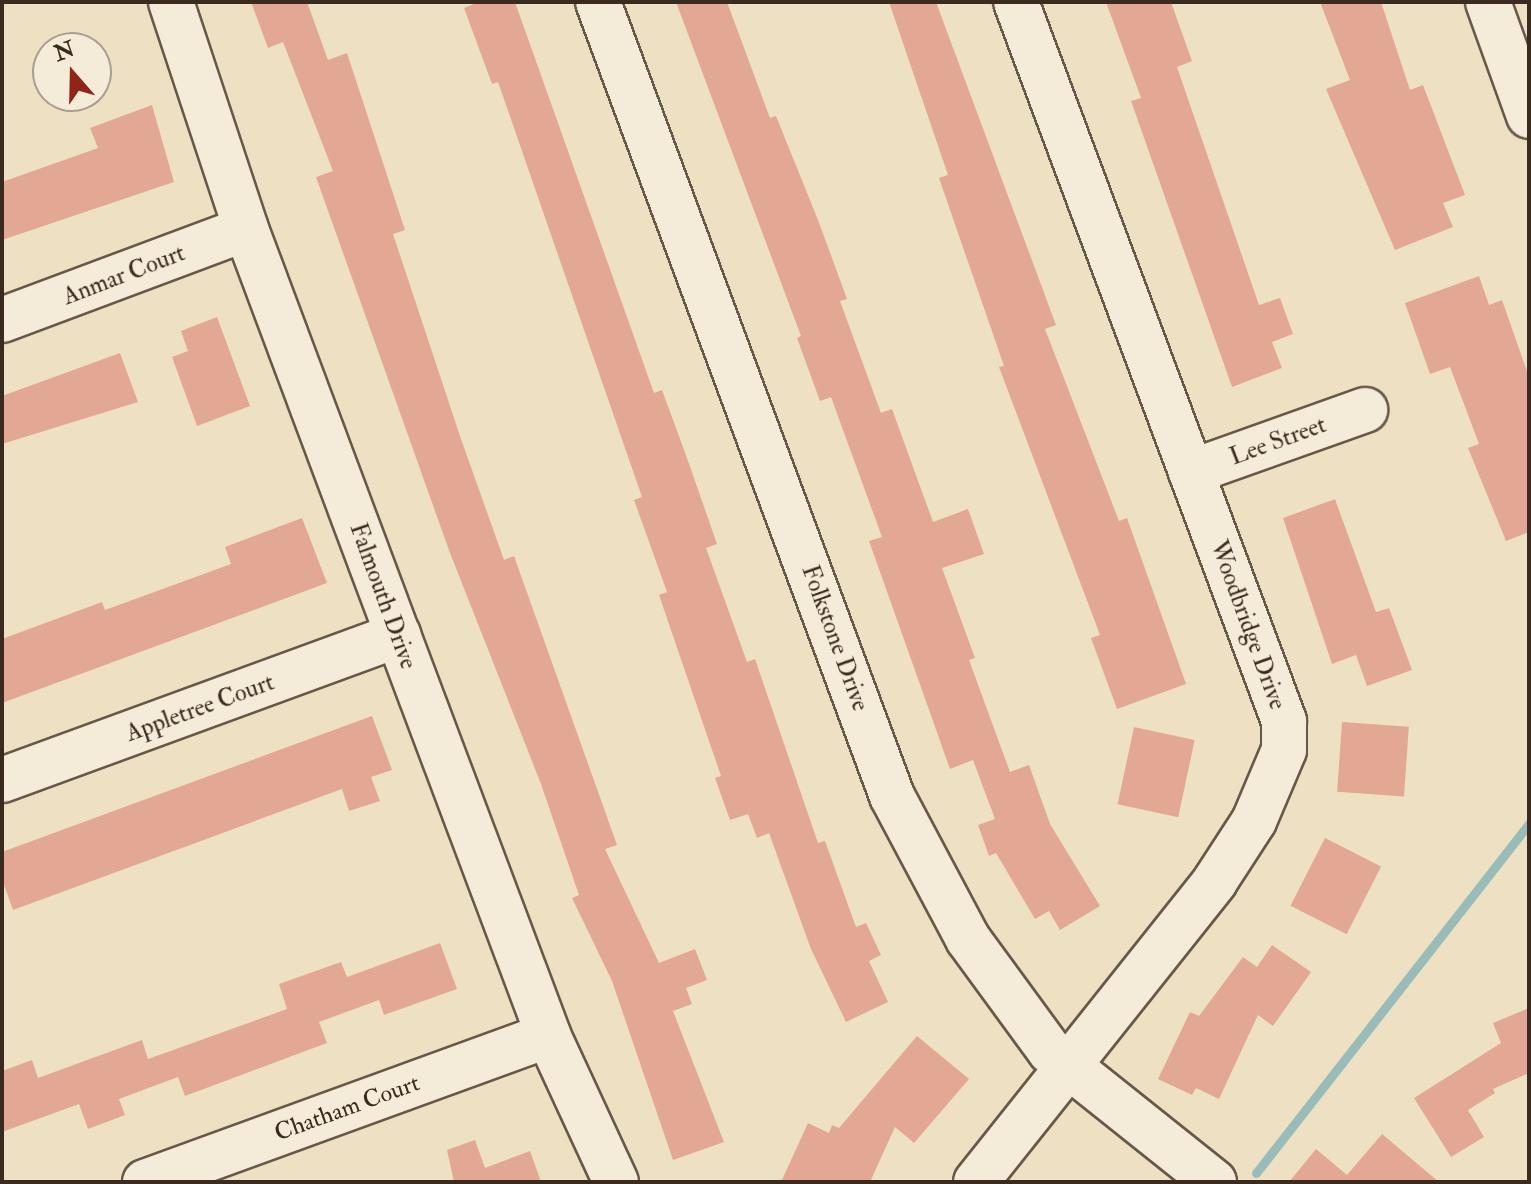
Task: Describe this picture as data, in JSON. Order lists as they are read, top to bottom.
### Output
{
  "streets": {
    "street": [
      "Anmar Court",
      "Lee Street",
      "Falmouth Drive",
      "Woodbridge Drive",
      "Folkstone Drive",
      "Appletree Court",
      "Chatham Court"
    ]
  },
  "crossings": [
    ["Anmar Court", "Falmouth Drive"],
    ["Lee Street", "Woodbridge Drive"],
    ["Falmouth Drive", "Appletree Court"],
    ["Falmouth Drive", "Chatham Court"],
    ["Woodbridge Drive", "Folkstone Drive"]
  ],
  "north": "top"
}
